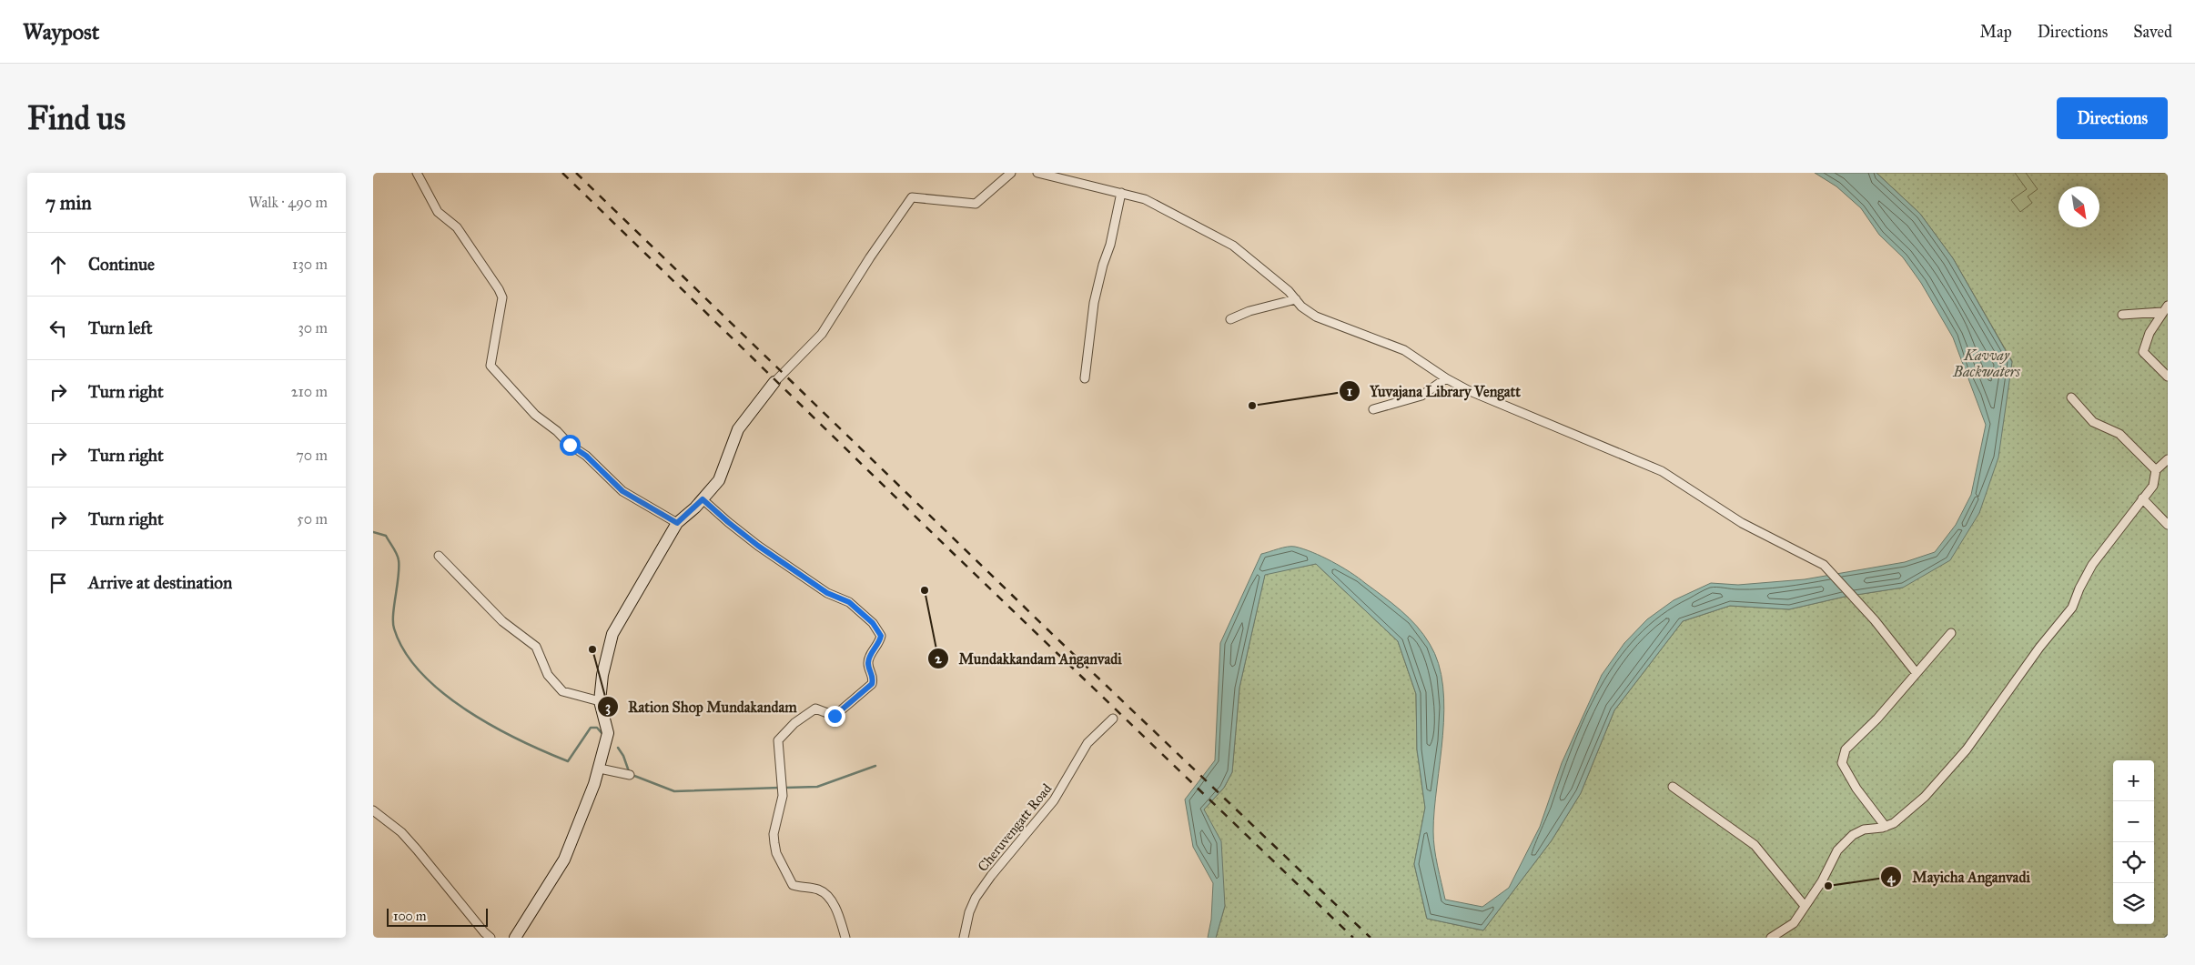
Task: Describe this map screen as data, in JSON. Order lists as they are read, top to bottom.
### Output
{
  "streets": {
    "street": ["Cheruvengatt Road"]
  },
  "water": ["Kavvay Backwaters"],
  "places": [
    "Yuvajana Library Vengatt",
    "Mundakkandam Anganvadi",
    "Ration Shop Mundakandam",
    "Mayicha Anganvadi"
  ],
  "scale_bar": "100 m",
  "north": "bottom right",
  "page": {
    "header": "Waypost",
    "nav": ["Map", "Directions", "Saved"],
    "buttons": "Directions",
    "title": "Find us",
    "heading": ["7 min", "Walk · 490 m"],
    "list": [
      ["Continue", "130 m"],
      ["Turn left", "30 m"],
      ["Turn right", "210 m"],
      ["Turn right", "70 m"],
      ["Turn right", "50 m"],
      "Arrive at destination"
    ],
    "map_buttons": ["+", "−"],
    "scale": "100 m"
  }
}
